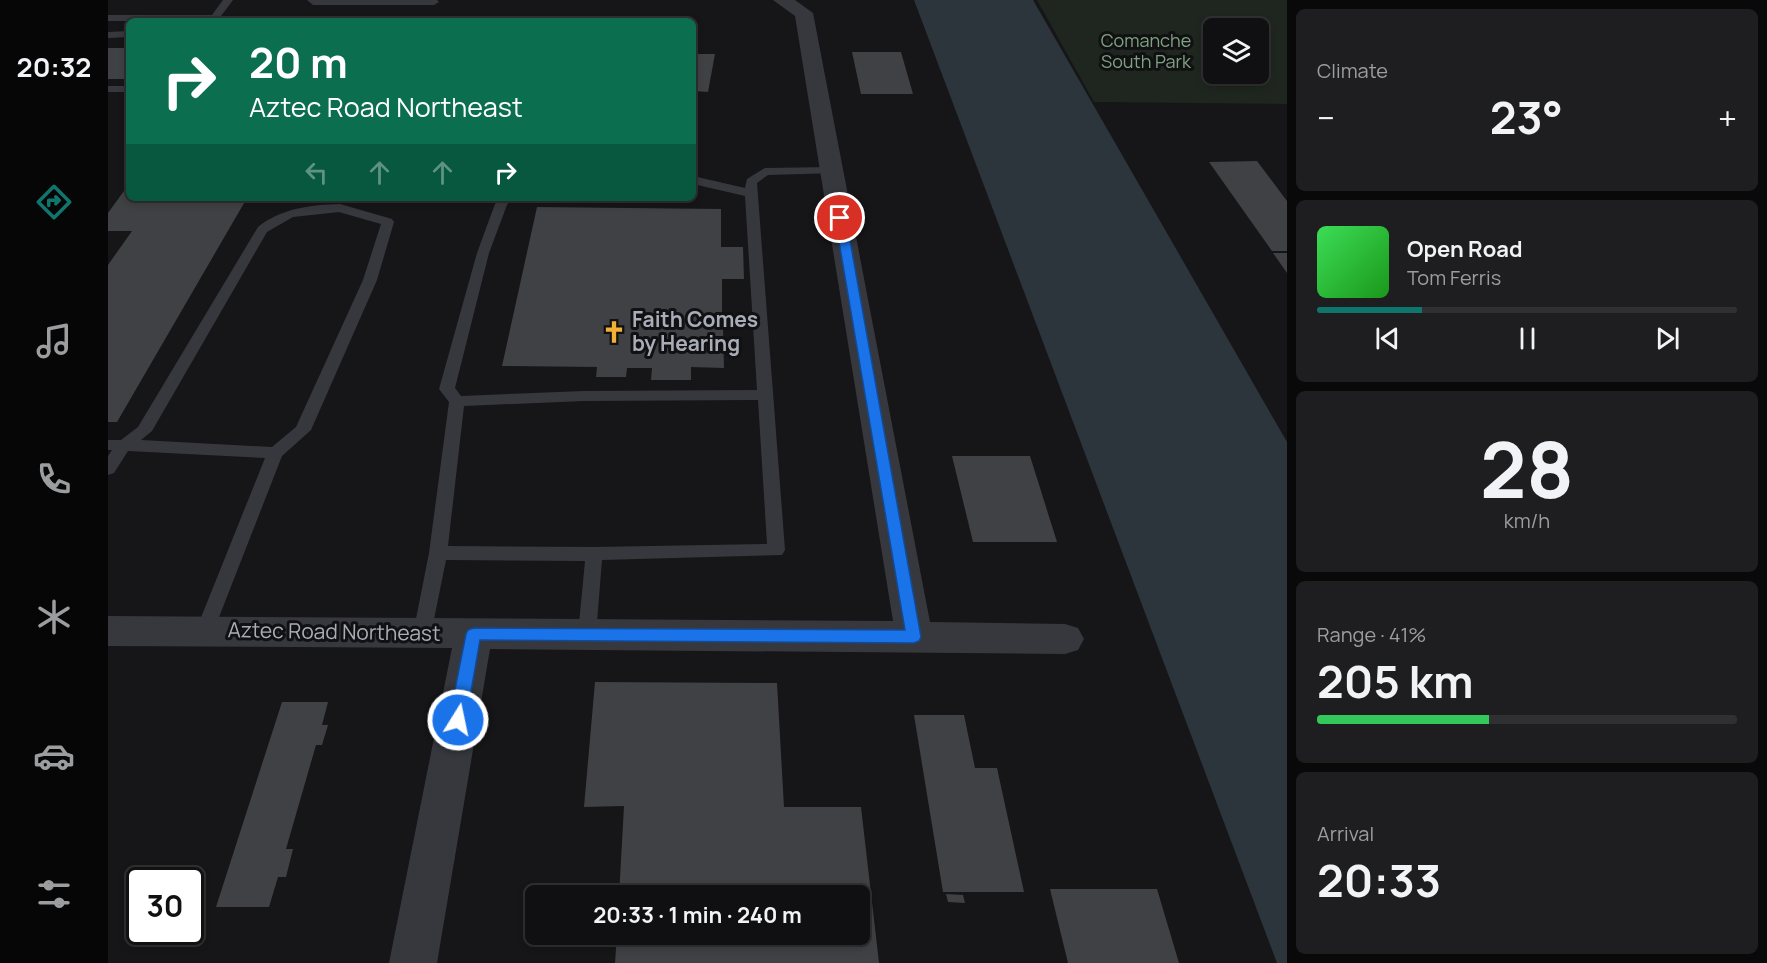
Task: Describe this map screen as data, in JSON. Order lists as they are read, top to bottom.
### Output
{
  "streets": {
    "street": ["Aztec Road Northeast"]
  },
  "parks": ["Comanche South Park"],
  "places": {
    "church": ["Faith Comes by Hearing"]
  },
  "page": {
    "tabs": "20:32",
    "tile": [
      "Climate",
      ["28", "km/h"],
      ["Range · 41%", "205 km"],
      ["Arrival", "20:33"]
    ],
    "turn": ["20 m", "Aztec Road Northeast"],
    "heat": ["−", "23°", "+"],
    "song": ["Open Road", "Tom Ferris"],
    "limit": "30",
    "trip": "20:33 · 1 min · 240 m"
  }
}
